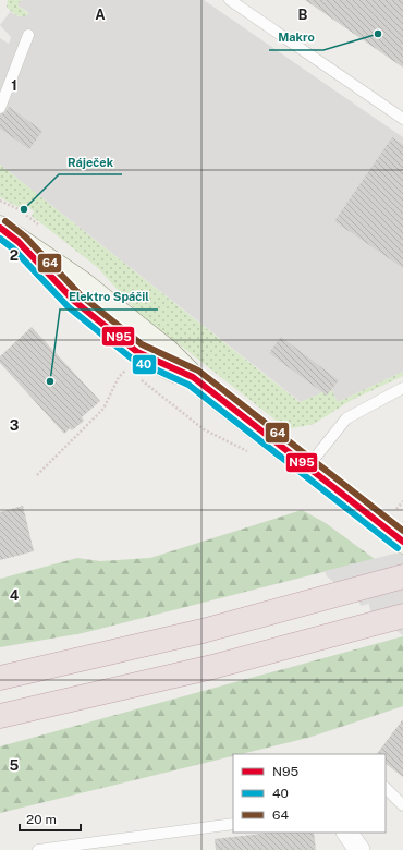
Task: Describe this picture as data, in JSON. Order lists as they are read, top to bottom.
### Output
{
  "places": ["Makro", "Ráječek", "Elektro Spáčil"],
  "lines": ["transit line 64", "transit line N95", "transit line 40"],
  "legend": ["N95", "40", "64"],
  "scale_bar": "20 m",
  "grid": {
    "columns": ["A", "B"],
    "rows": [
      "1",
      "2",
      "3",
      "4",
      "5"
    ]
  }
}
